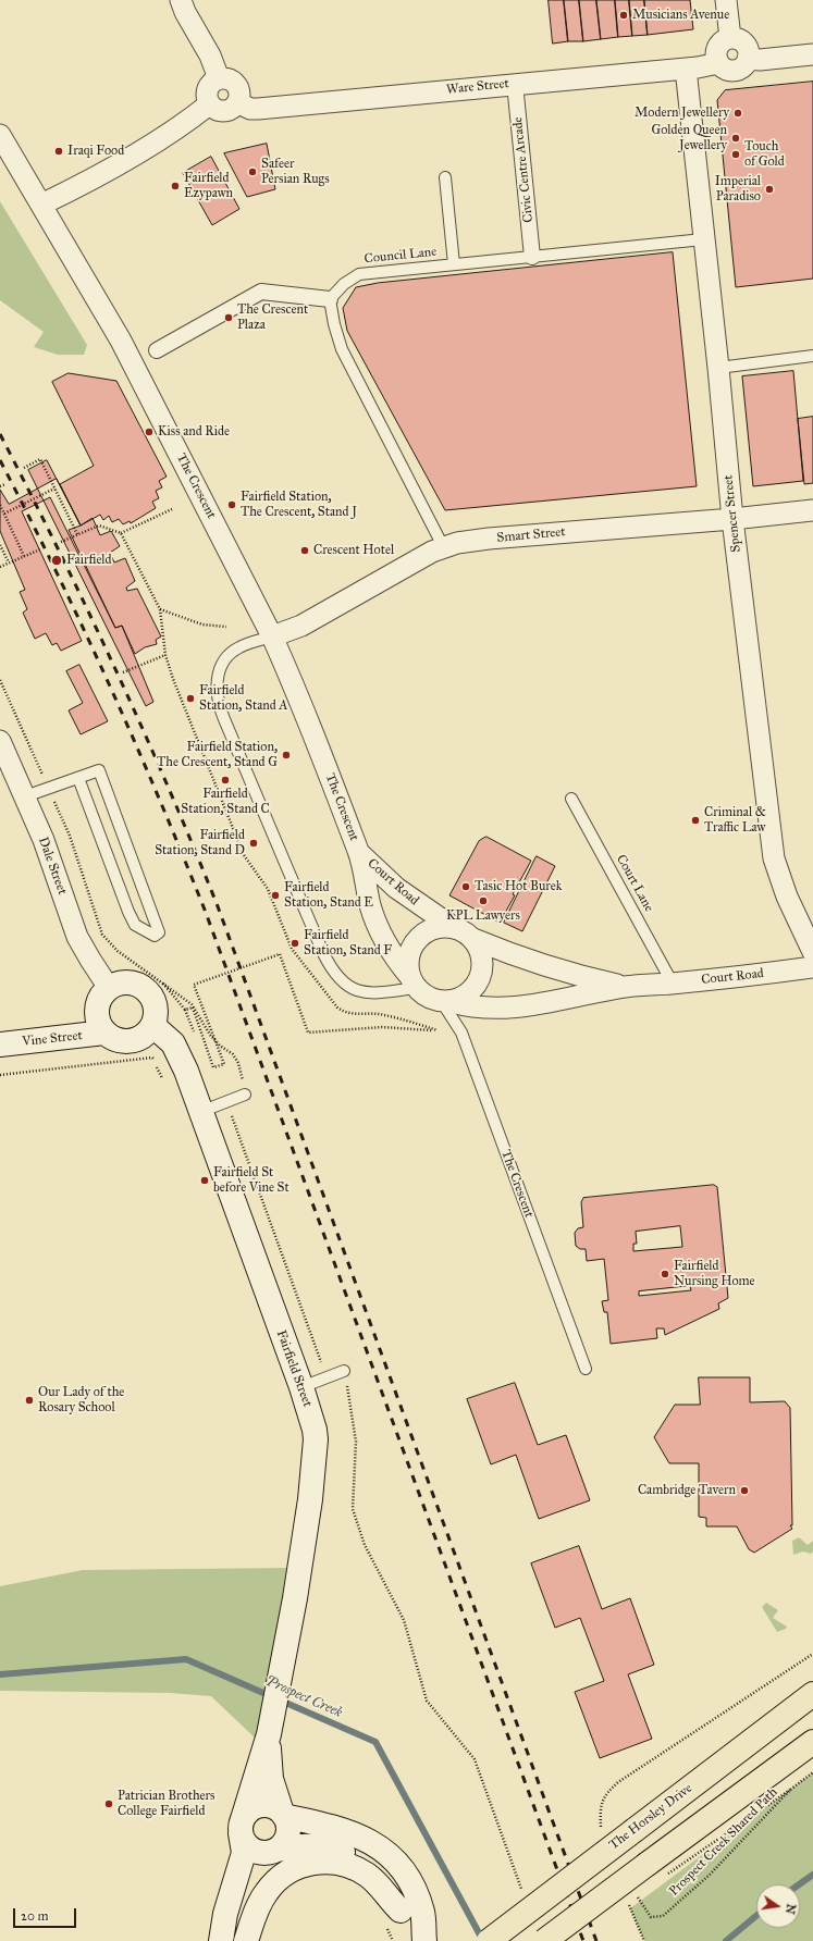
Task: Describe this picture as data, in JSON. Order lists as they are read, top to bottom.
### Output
{
  "streets": {
    "main road": ["Vine Street", "Fairfield Street", "The Horsley Drive"],
    "street": [
      "Ware Street",
      "Civic Centre Arcade",
      "The Crescent",
      "Spencer Street",
      "Smart Street",
      "Dale Street",
      "Court Road"
    ],
    "lane": ["Council Lane", "Court Lane"],
    "path": ["Prospect Creek Shared Path"]
  },
  "crossings": [
    ["Ware Street", "Civic Centre Arcade"],
    ["Ware Street", "Spencer Street"],
    ["Civic Centre Arcade", "Council Lane"],
    ["Council Lane", "Spencer Street"],
    ["The Crescent", "Smart Street"],
    ["The Crescent", "Court Road"],
    ["Spencer Street", "Smart Street"],
    ["Dale Street", "Vine Street"],
    ["Dale Street", "Fairfield Street"],
    ["Court Road", "Court Lane"],
    ["Vine Street", "Fairfield Street"]
  ],
  "water": ["Prospect Creek"],
  "places": [
    "Musicians Avenue",
    "Modern Jewellery",
    "Golden Queen Jewellery",
    "Iraqi Food",
    "Touch of Gold",
    "Safeer Persian Rugs",
    "Fairfield Ezypawn",
    "Imperial Paradiso",
    "The Crescent Plaza",
    "Kiss and Ride",
    "Fairfield Station, The Crescent, Stand J",
    "Crescent Hotel",
    "Fairfield",
    "Fairfield Station, Stand A",
    "Fairfield Station, The Crescent, Stand G",
    "Fairfield Station, Stand C",
    "Criminal & Traffic Law",
    "Fairfield Station, Stand D",
    "Tasic Hot Burek",
    "Fairfield Station, Stand E",
    "KPL Lawyers",
    "Fairfield Station, Stand F",
    "Fairfield St before Vine St",
    "Fairfield Nursing Home",
    "Our Lady of the Rosary School",
    "Cambridge Tavern",
    "Patrician Brothers College Fairfield"
  ],
  "scale_bar": "20 m",
  "north": "right"
}
